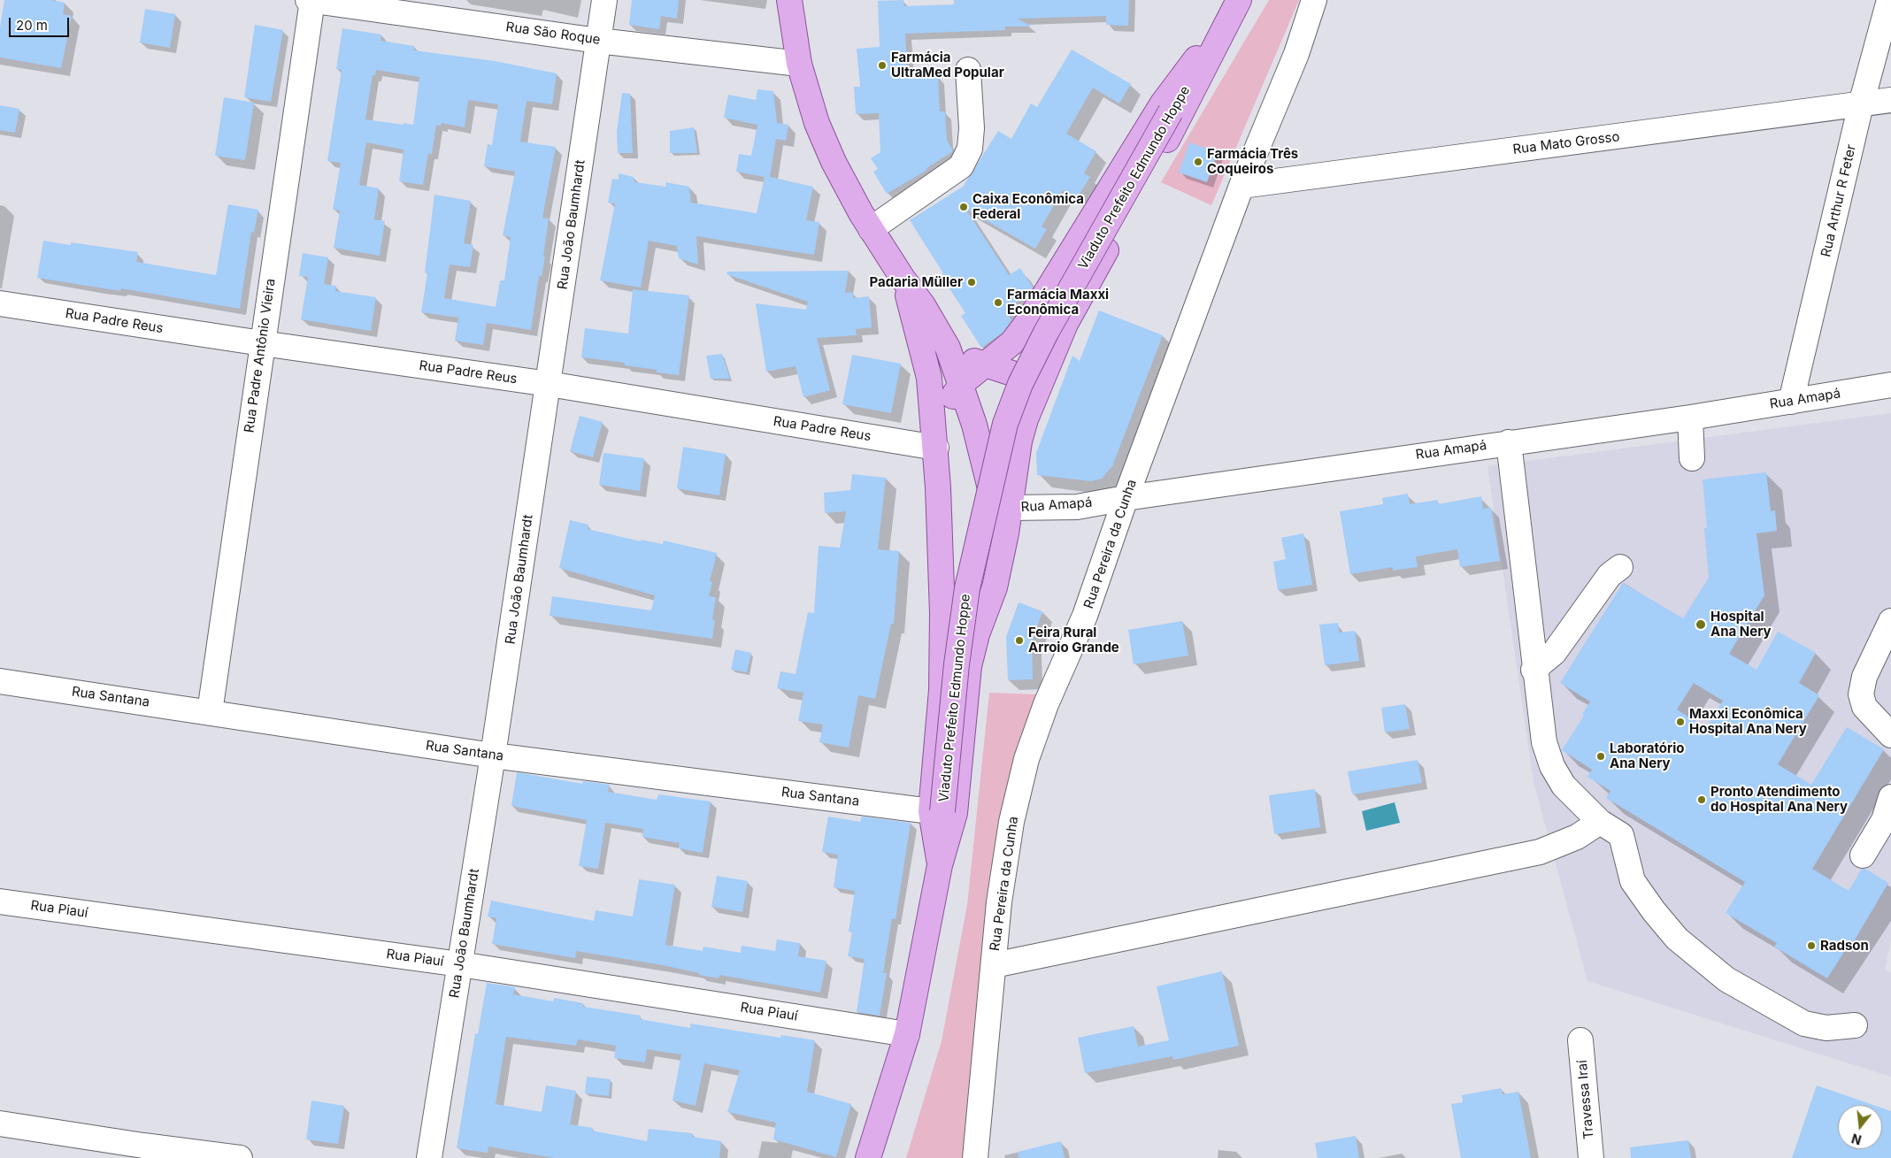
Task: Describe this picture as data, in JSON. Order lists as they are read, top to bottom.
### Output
{
  "streets": {
    "main road": ["Viaduto Prefeito Edmundo Hoppe"],
    "street": [
      "Rua São Roque",
      "Rua Mato Grosso",
      "Rua Arthur R Feter",
      "Rua João Baumhardt",
      "Rua Padre Reus",
      "Rua Padre Antônio Vieira",
      "Rua Amapá",
      "Rua Pereira da Cunha",
      "Rua Santana",
      "Rua Piauí",
      "Travessa Iraí"
    ]
  },
  "crossings": [
    ["Rua São Roque", "Rua João Baumhardt"],
    ["Rua São Roque", "Rua Padre Antônio Vieira"],
    ["Rua Mato Grosso", "Rua Arthur R Feter"],
    ["Rua Mato Grosso", "Rua Pereira da Cunha"],
    ["Viaduto Prefeito Edmundo Hoppe", "Rua Santana"],
    ["Rua Arthur R Feter", "Rua Amapá"],
    ["Rua João Baumhardt", "Rua Padre Reus"],
    ["Rua João Baumhardt", "Rua Santana"],
    ["Rua João Baumhardt", "Rua Piauí"],
    ["Rua Padre Reus", "Rua Padre Antônio Vieira"],
    ["Rua Padre Antônio Vieira", "Rua Santana"],
    ["Rua Amapá", "Rua Pereira da Cunha"]
  ],
  "places": [
    "Farmácia UltraMed Popular",
    "Farmácia Três Coqueiros",
    "Caixa Econômica Federal",
    "Padaria Müller",
    "Farmácia Maxxi Econômica",
    "Hospital Ana Nery",
    "Feira Rural Arroio Grande",
    "Maxxi Econômica Hospital Ana Nery",
    "Laboratório Ana Nery",
    "Pronto Atendimento do Hospital Ana Nery",
    "Radson"
  ],
  "scale_bar": "20 m",
  "north": "bottom"
}
